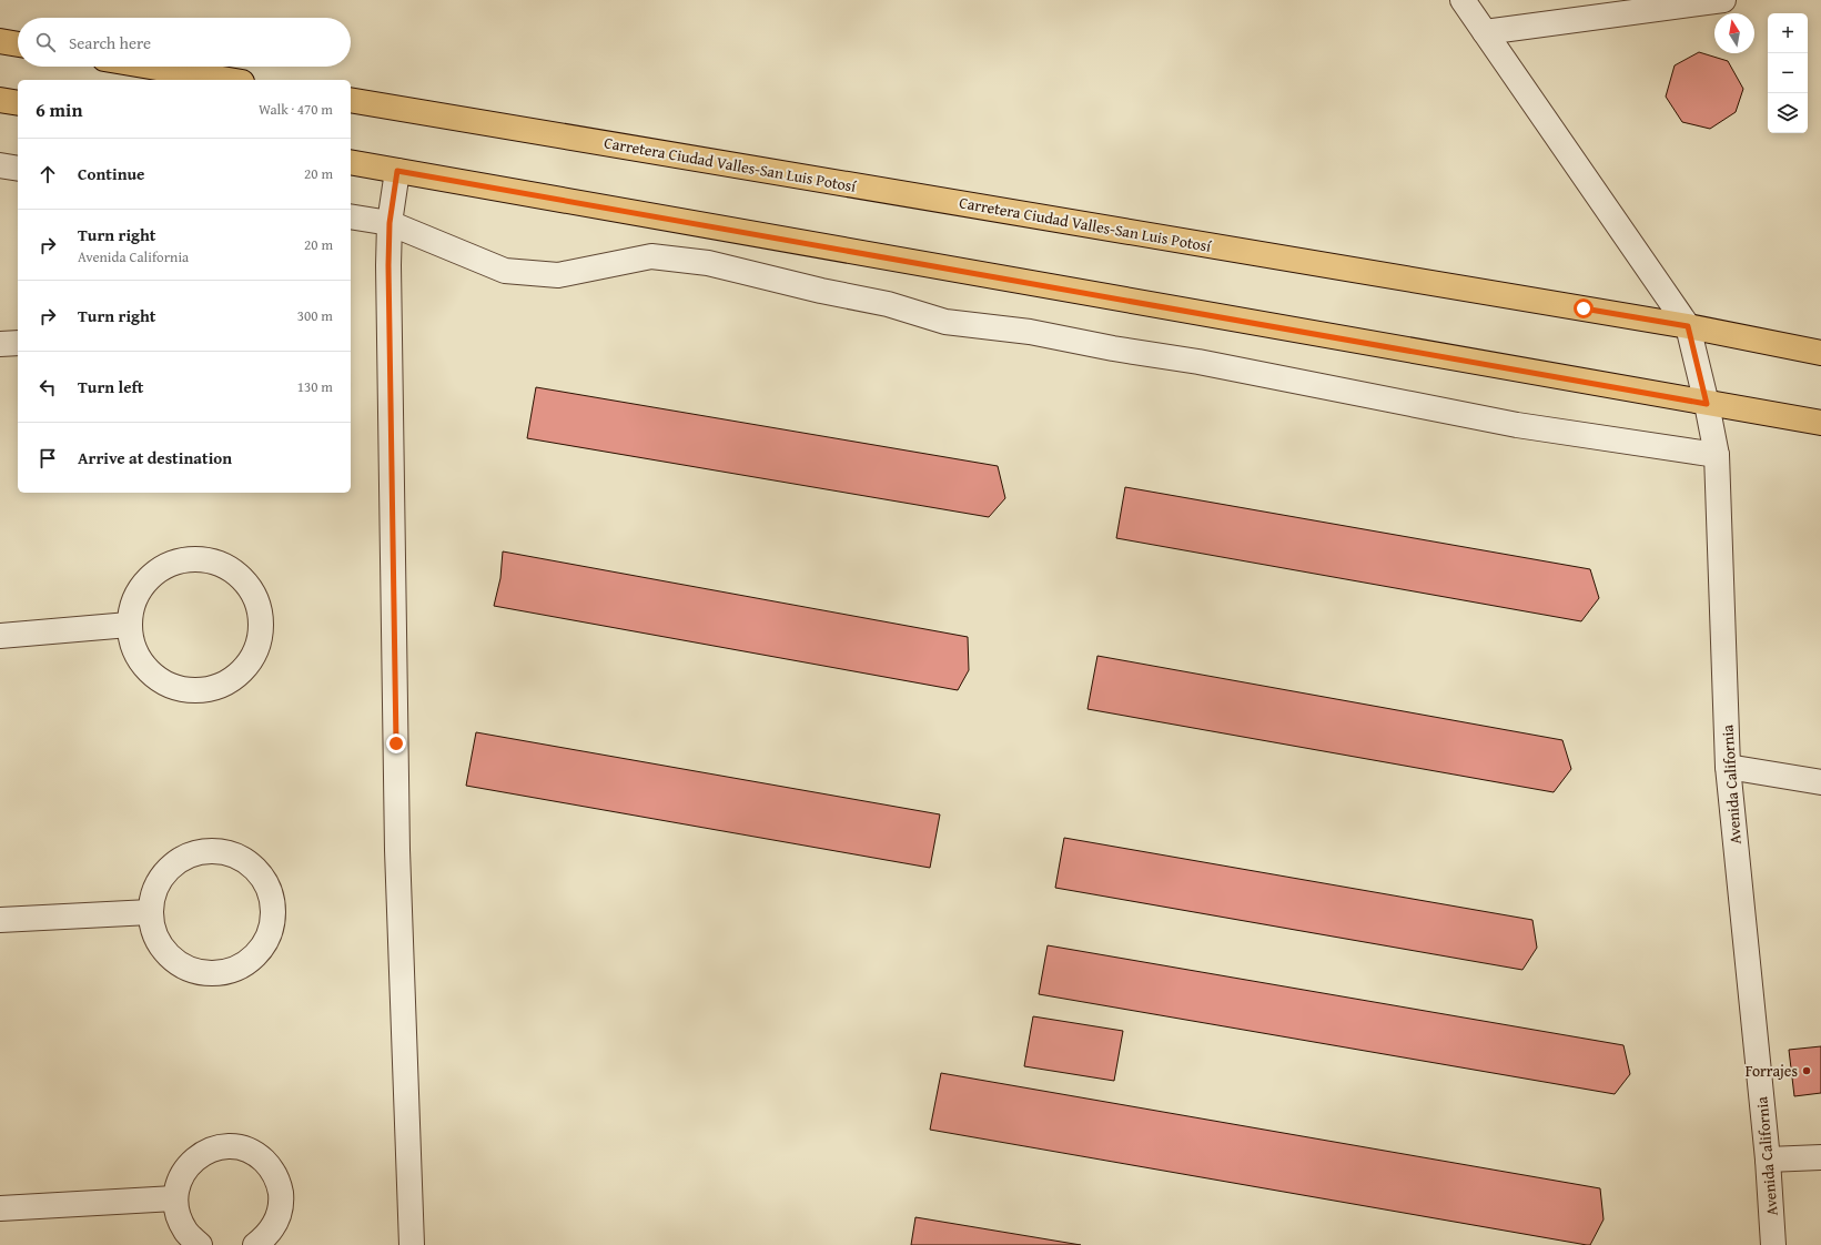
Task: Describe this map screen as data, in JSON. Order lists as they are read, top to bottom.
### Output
{
  "streets": {
    "main road": ["Carretera Ciudad Valles-San Luis Potosí"],
    "street": ["Avenida California"]
  },
  "crossings": [
    ["Carretera Ciudad Valles-San Luis Potosí", "Avenida California"]
  ],
  "places": ["Forrajes"],
  "north": "top",
  "page": {
    "map_buttons": ["+", "−"],
    "search": "Search here",
    "heading": ["6 min", "Walk · 470 m"],
    "list": [
      ["Continue", "20 m"],
      ["Turn right", "Avenida California", "20 m"],
      ["Turn right", "300 m"],
      ["Turn left", "130 m"],
      "Arrive at destination"
    ]
  }
}
